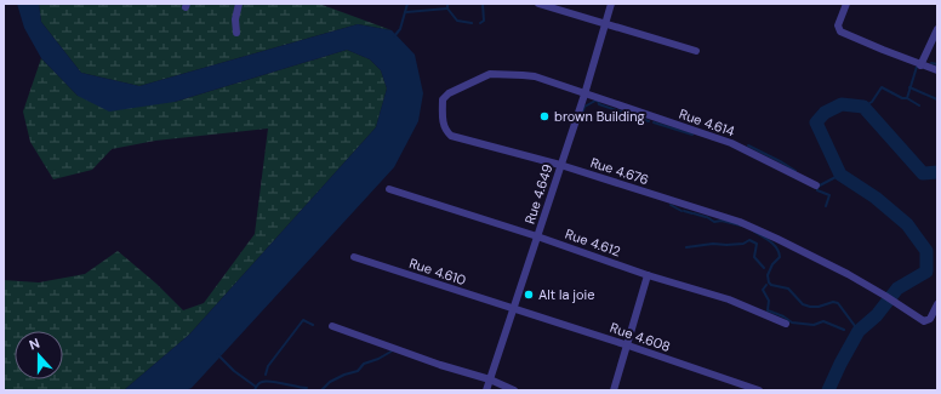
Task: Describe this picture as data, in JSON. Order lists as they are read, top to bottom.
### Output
{
  "streets": {
    "street": [
      "Rue 4.614",
      "Rue 4.676",
      "Rue 4.649",
      "Rue 4.612",
      "Rue 4.610",
      "Rue 4.608"
    ]
  },
  "crossings": [
    ["Rue 4.614", "Rue 4.676"],
    ["Rue 4.614", "Rue 4.649"],
    ["Rue 4.676", "Rue 4.649"],
    ["Rue 4.649", "Rue 4.612"],
    ["Rue 4.649", "Rue 4.610"],
    ["Rue 4.649", "Rue 4.608"],
    ["Rue 4.610", "Rue 4.608"]
  ],
  "places": ["brown Building", "Alt la joie"],
  "north": "top"
}
